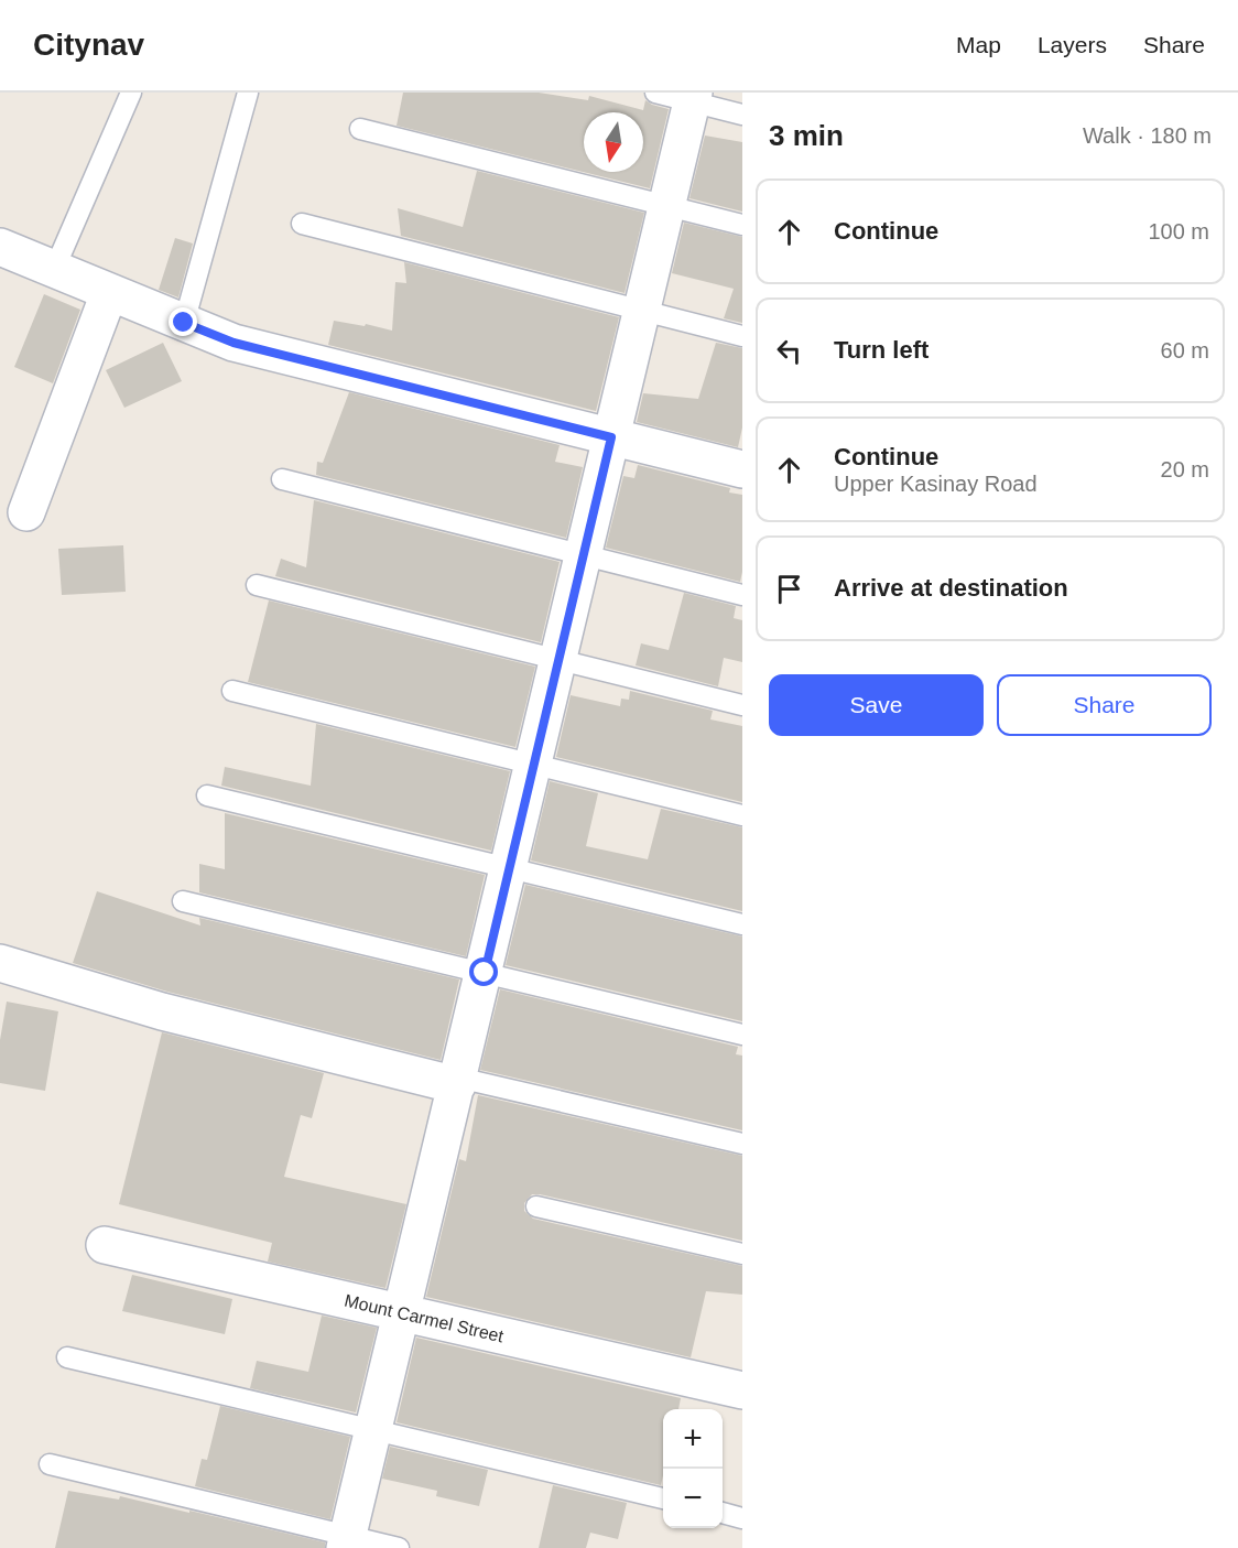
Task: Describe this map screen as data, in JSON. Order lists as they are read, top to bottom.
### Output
{
  "streets": {
    "street": ["Mount Carmel Street"]
  },
  "north": "bottom",
  "page": {
    "header": "Citynav",
    "nav": ["Map", "Layers", "Share"],
    "heading": ["3 min", "Walk · 180 m"],
    "list": [
      ["Continue", "100 m"],
      ["Turn left", "60 m"],
      ["Continue", "Upper Kasinay Road", "20 m"],
      "Arrive at destination"
    ],
    "buttons": ["Save", "Share"],
    "map_buttons": ["+", "−"]
  }
}
